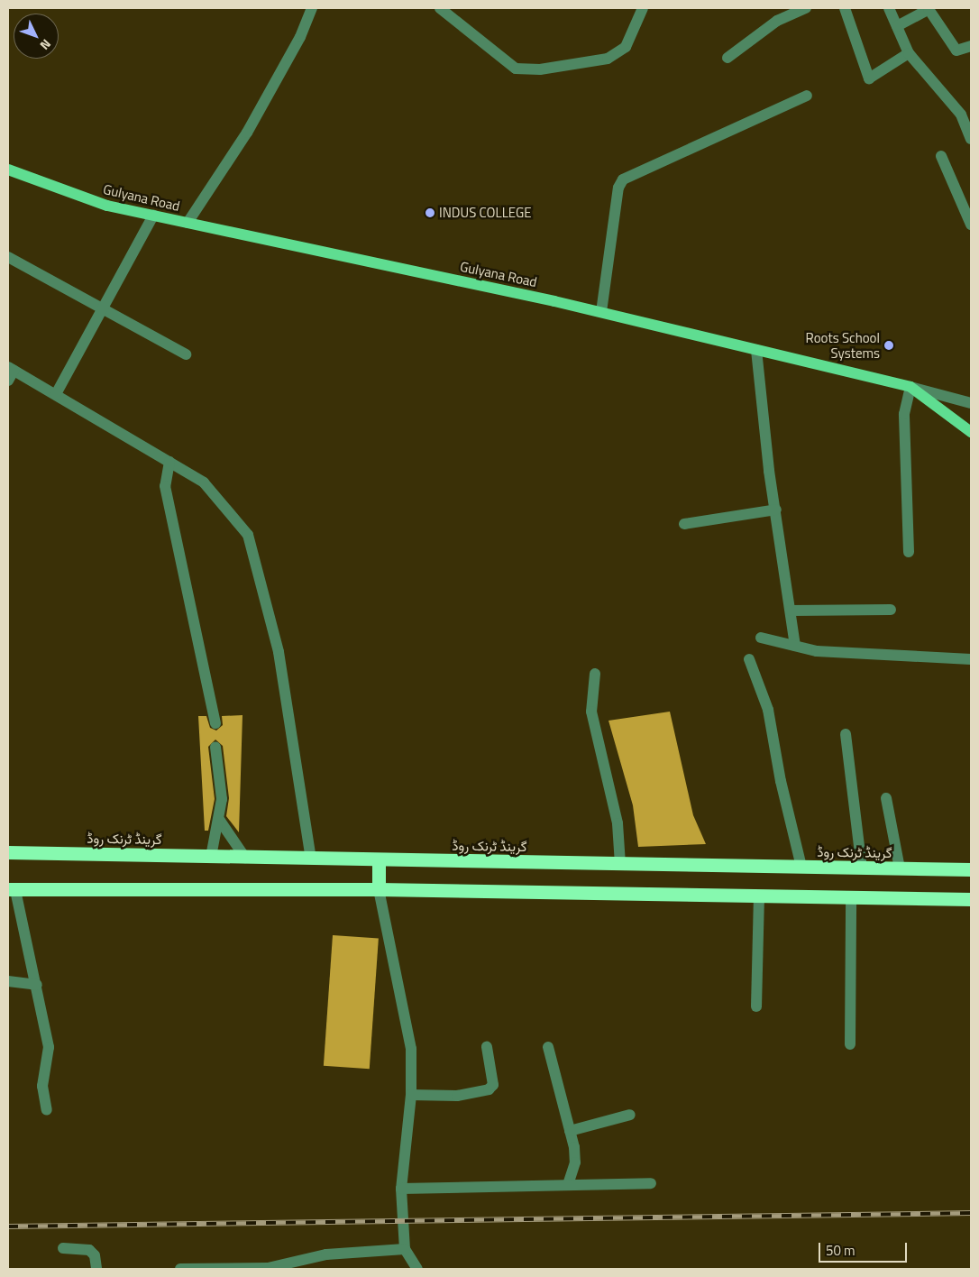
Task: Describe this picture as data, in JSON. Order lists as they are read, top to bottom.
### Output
{
  "streets": {
    "highway": ["گرینڈ ٹرنک روڈ"],
    "main road": ["Gulyana Road"]
  },
  "places": ["INDUS COLLEGE", "Roots School Systems"],
  "scale_bar": "50 m",
  "north": "bottom right"
}
